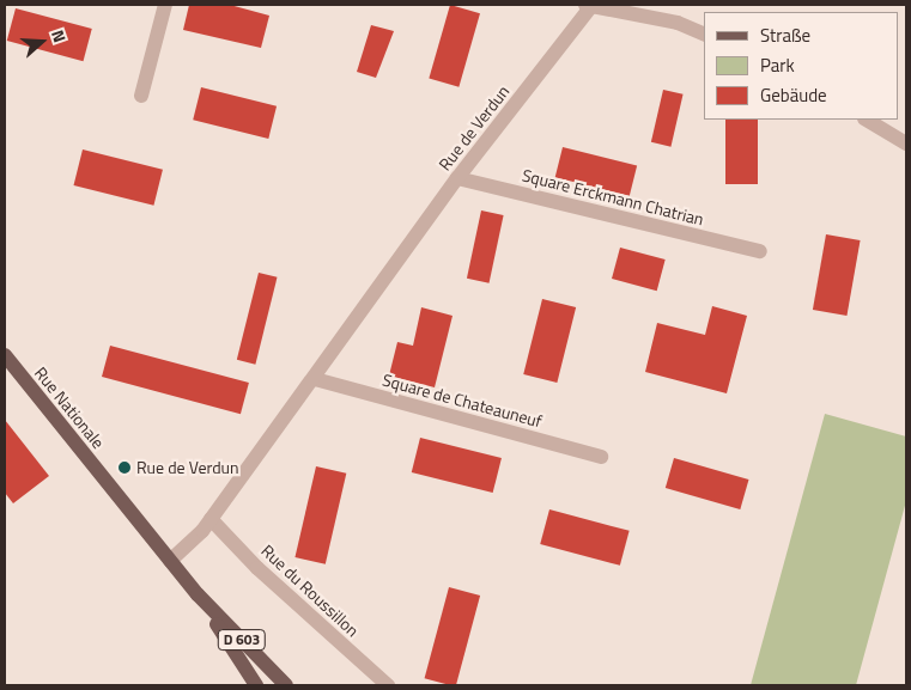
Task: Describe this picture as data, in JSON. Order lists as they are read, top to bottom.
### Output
{
  "streets": {
    "main road": ["Rue Nationale", "D 603"],
    "street": [
      "Rue de Verdun",
      "Square Erckmann Chatrian",
      "Square de Chateauneuf",
      "Rue du Roussillon"
    ]
  },
  "crossings": [
    ["Rue de Verdun", "Square Erckmann Chatrian"],
    ["Rue de Verdun", "Square de Chateauneuf"],
    ["Rue de Verdun", "Rue Nationale"],
    ["Rue de Verdun", "Rue du Roussillon"]
  ],
  "places": ["Rue de Verdun"],
  "legend": ["Straße", "Park", "Gebäude"],
  "north": "right"
}
